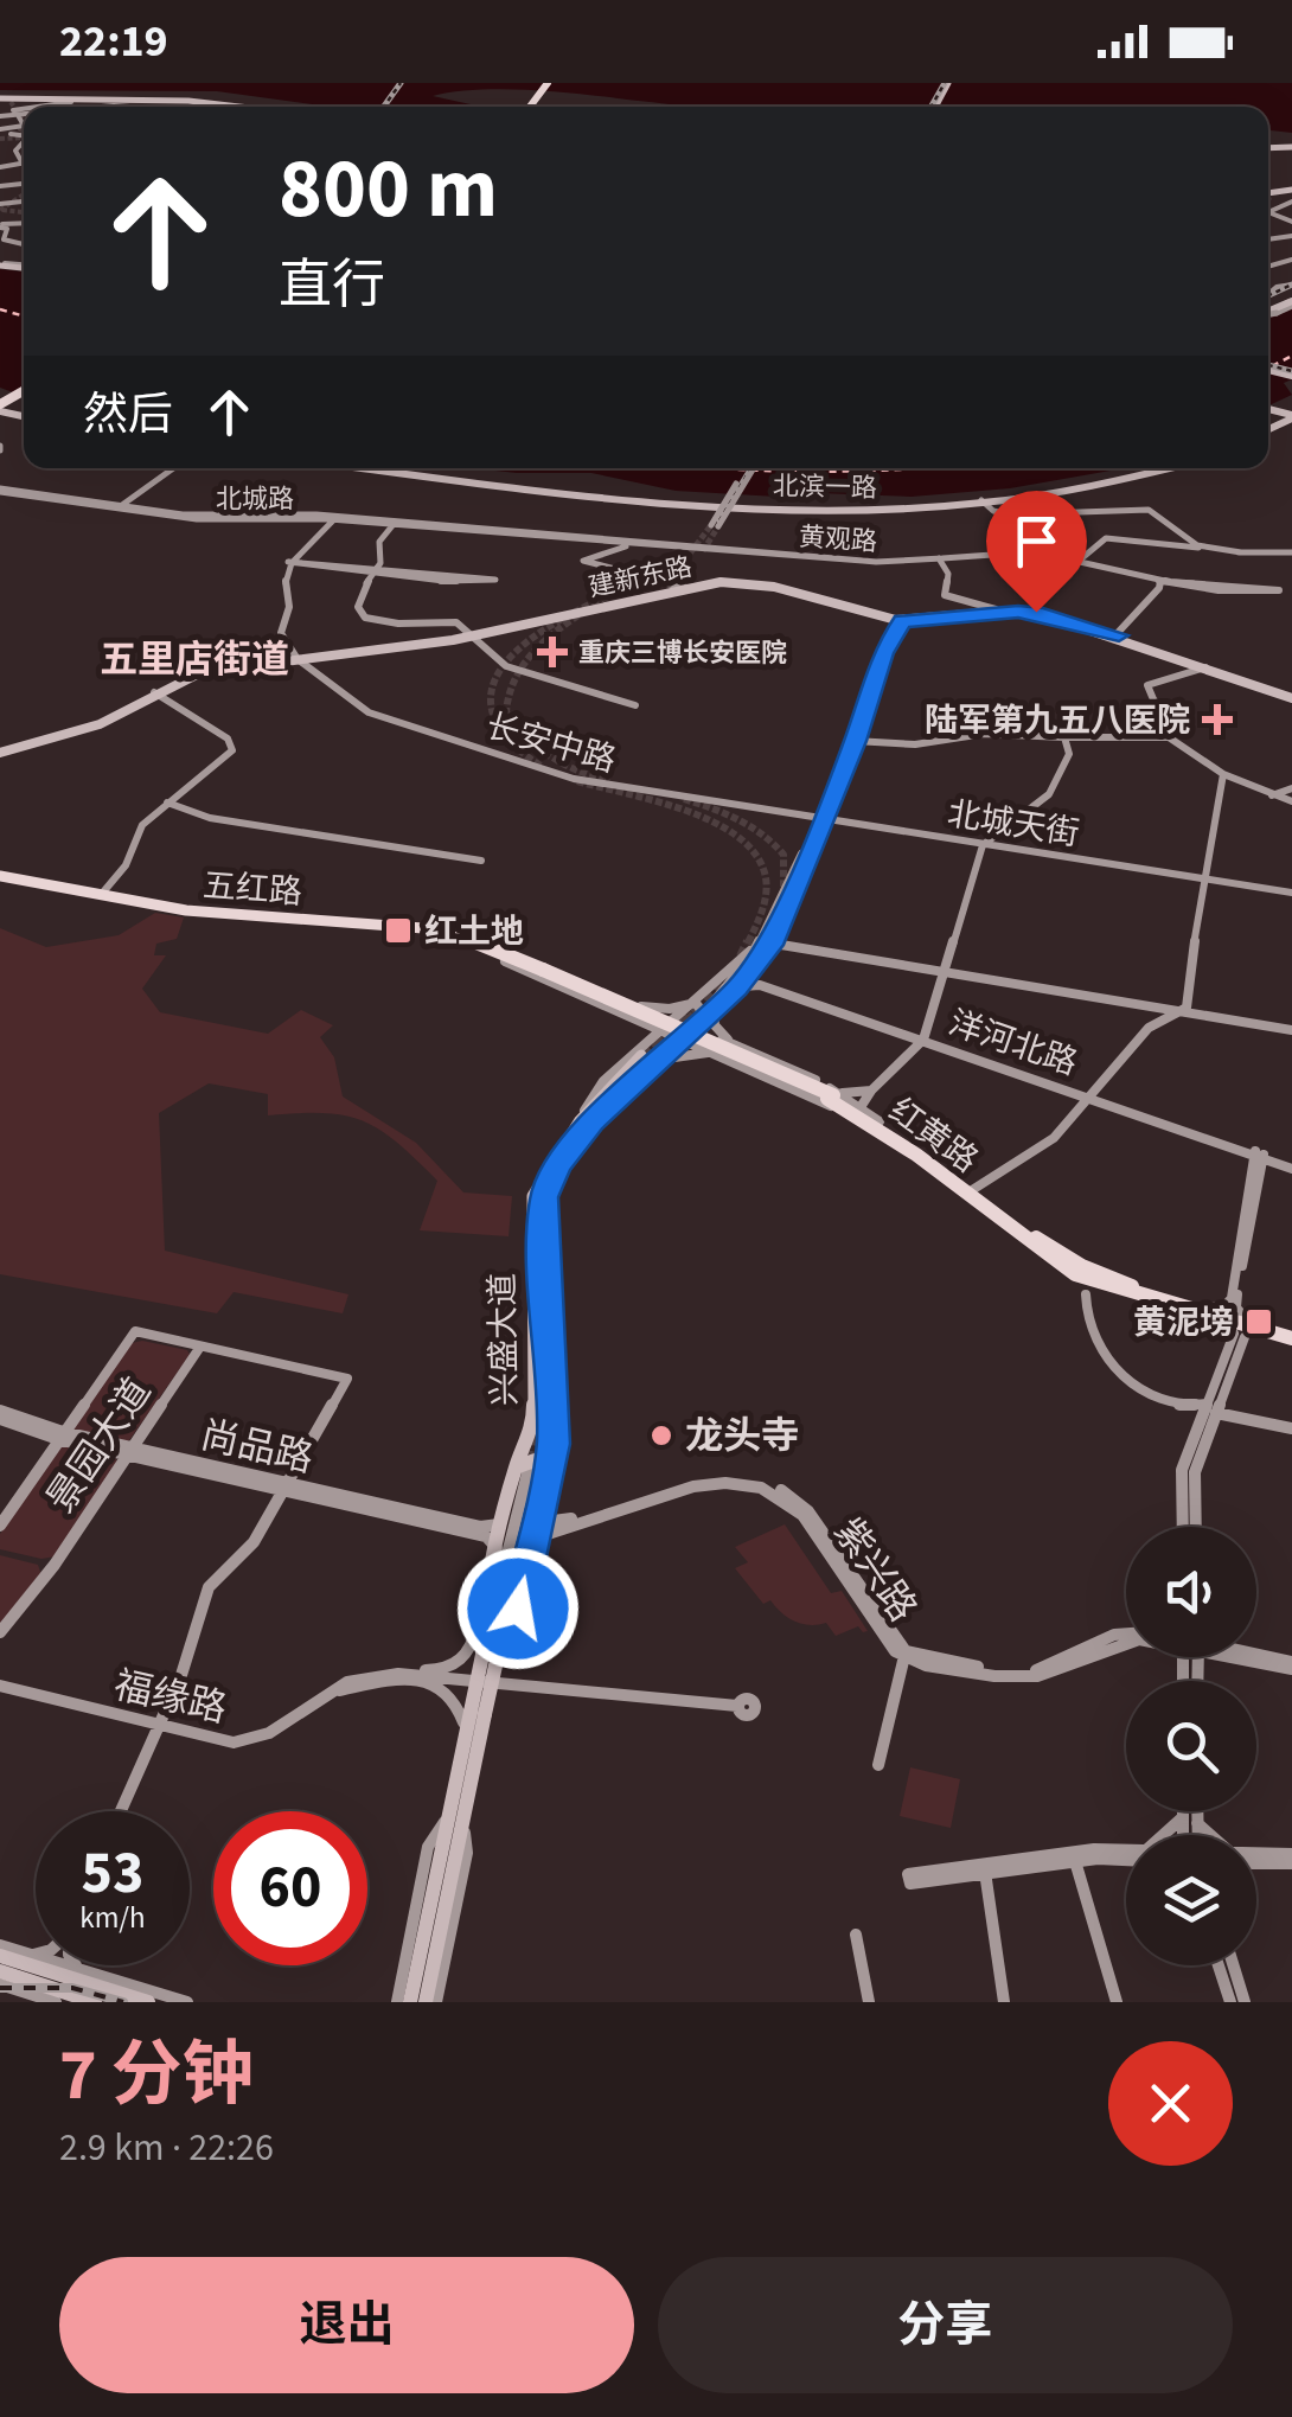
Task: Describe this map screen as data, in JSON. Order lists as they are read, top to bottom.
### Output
{
  "streets": {
    "highway": ["五红路", "红黄路"],
    "main road": [
      "北滨一路",
      "北城路",
      "黄观路",
      "建新东路",
      "长安中路",
      "北城天街",
      "洋河北路",
      "兴盛大道",
      "景园大道",
      "尚品路",
      "紫兴路",
      "福缘路"
    ]
  },
  "crossings": [
    ["北城路", "黄观路"],
    ["建新东路", "长安中路"],
    ["长安中路", "北城天街"],
    ["五红路", "红黄路"],
    ["兴盛大道", "尚品路"],
    ["兴盛大道", "紫兴路"],
    ["景园大道", "尚品路"]
  ],
  "districts": ["五里店街道"],
  "places": {
    "health": ["重庆三博长安医院", "陆军第九五八医院"],
    "transit": ["红土地", "黄泥塝"],
    "other": ["龙头寺"]
  },
  "page": {
    "status": "22:19",
    "turn": ["800 m", "直行"],
    "then": "然后",
    "speed": "53 km/h",
    "limit": "60",
    "heading": ["7 分钟", "2.9 km · 22:26"],
    "buttons": ["退出", "分享"]
  }
}
